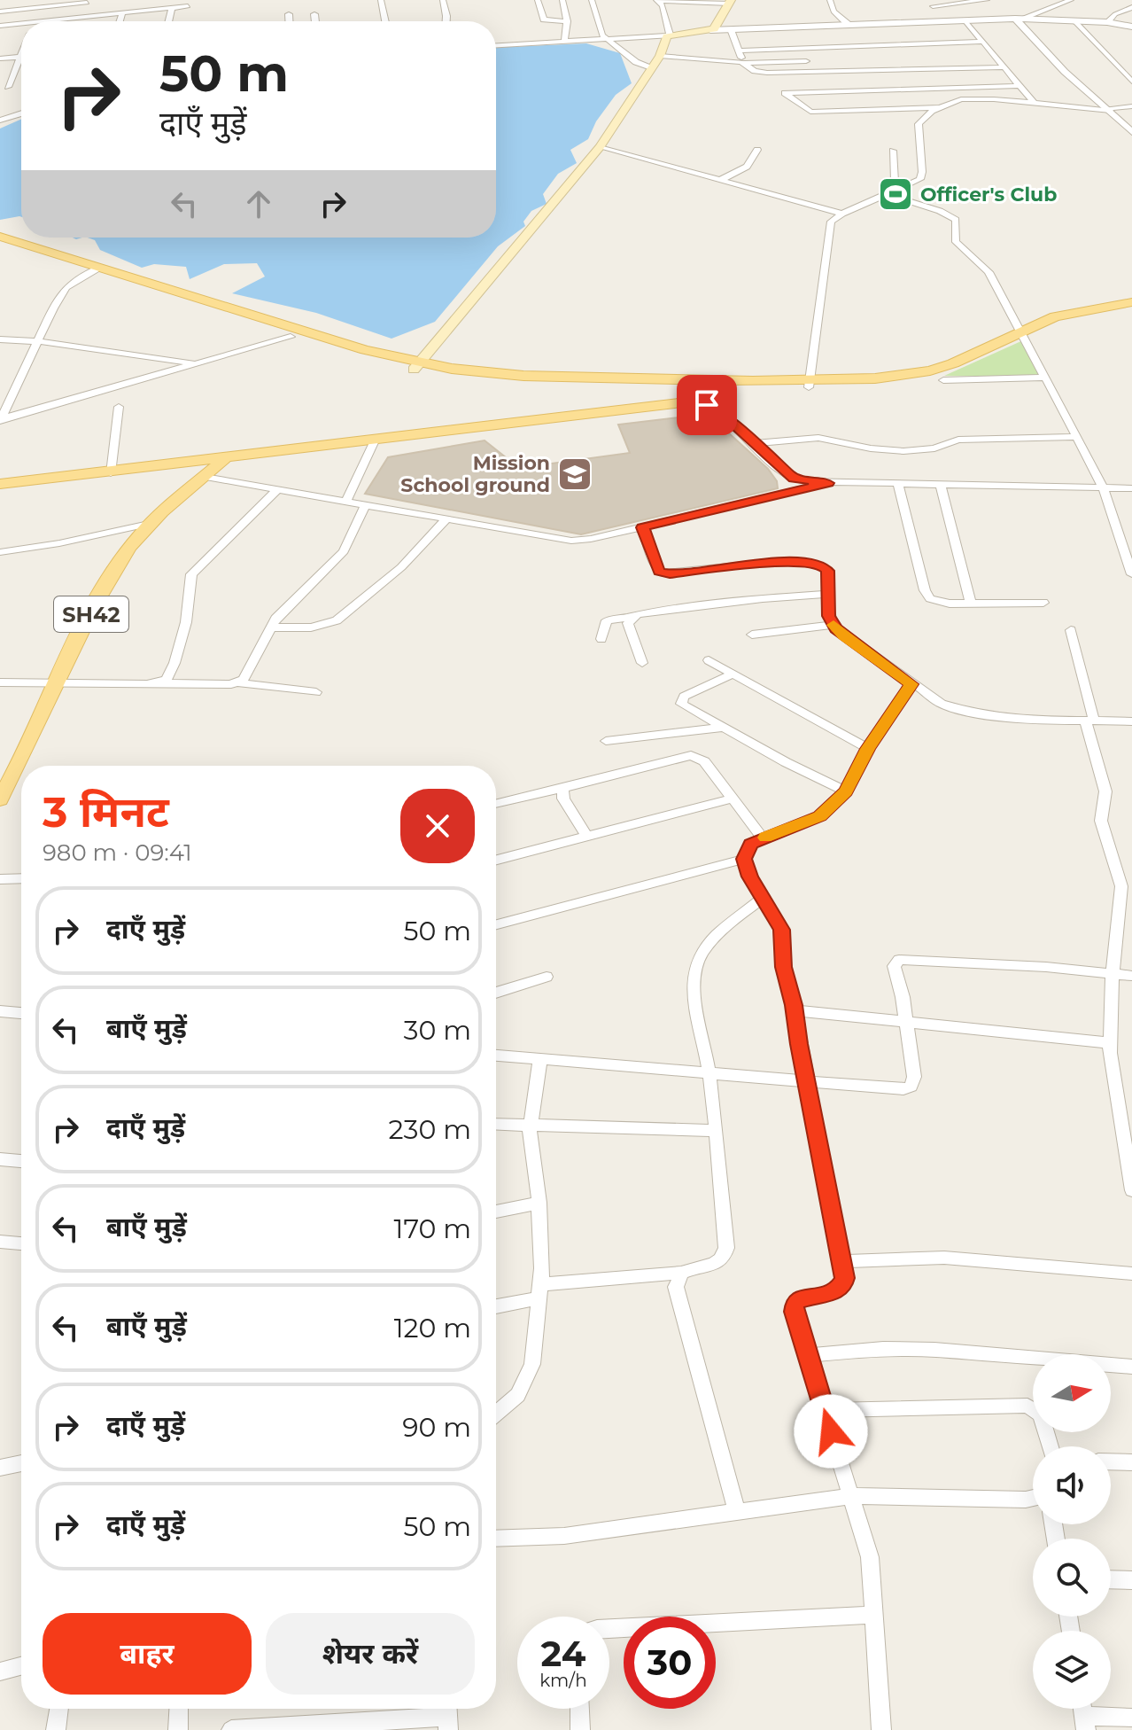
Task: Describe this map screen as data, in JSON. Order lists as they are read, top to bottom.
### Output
{
  "streets": {
    "main road": ["SH42"]
  },
  "places": {
    "sports": ["Officer's Club"],
    "school or university": ["Mission School ground"]
  },
  "north": "right",
  "page": {
    "turn": ["50 m", "दाएँ मुड़ें"],
    "heading": ["3 मिनट", "980 m · 09:41"],
    "list": [
      {
        "name": "दाएँ मुड़ें",
        "value": "50 m"
      },
      {
        "name": "बाएँ मुड़ें",
        "value": "30 m"
      },
      {
        "name": "दाएँ मुड़ें",
        "value": "230 m"
      },
      {
        "name": "बाएँ मुड़ें",
        "value": "170 m"
      },
      {
        "name": "बाएँ मुड़ें",
        "value": "120 m"
      },
      {
        "name": "दाएँ मुड़ें",
        "value": "90 m"
      },
      {
        "name": "दाएँ मुड़ें",
        "value": "50 m"
      }
    ],
    "buttons": ["बाहर", "शेयर करें"],
    "speed": "24 km/h",
    "limit": "30"
  }
}
